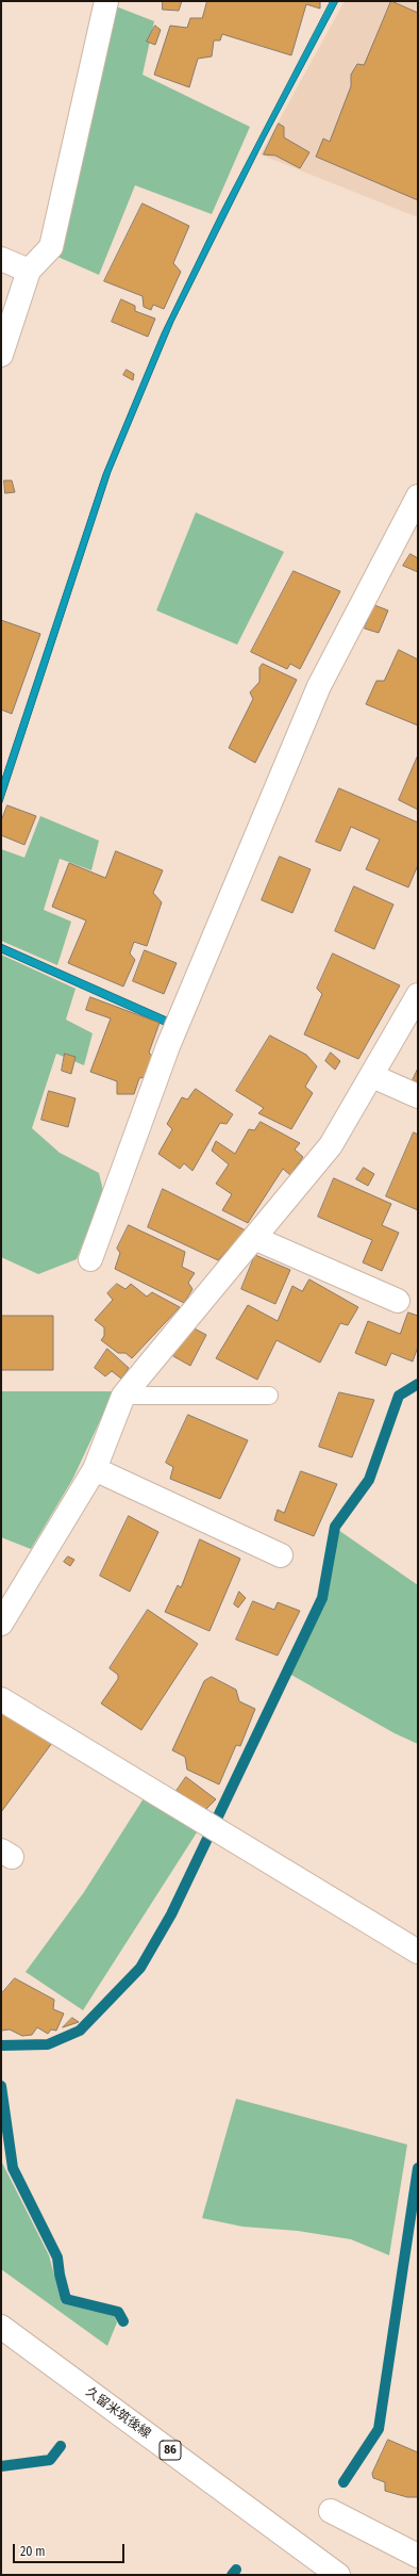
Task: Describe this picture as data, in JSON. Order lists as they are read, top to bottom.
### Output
{
  "streets": {
    "street": ["久留米筑後線", "86"]
  },
  "scale_bar": "20 m"
}
